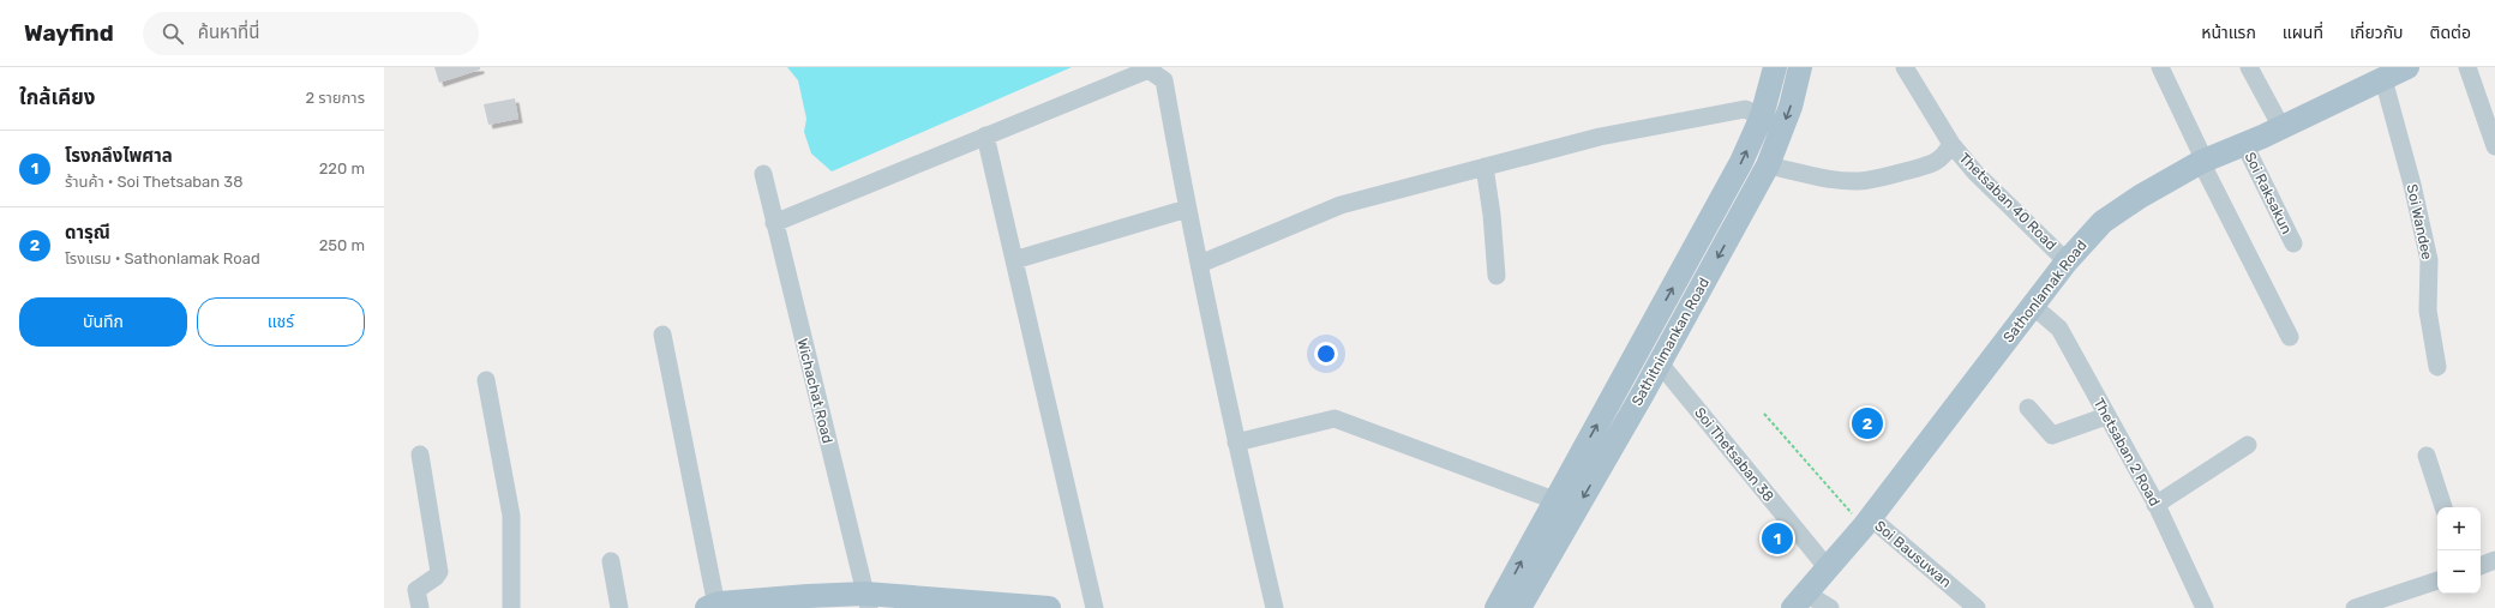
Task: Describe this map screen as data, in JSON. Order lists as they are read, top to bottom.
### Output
{
  "streets": {
    "main road": ["Sathonlamak Road", "Sathitnimankan Road"],
    "street": [
      "Soi Raksakun",
      "Thetsaban 40 Road",
      "Soi Wandee",
      "Wichachat Road",
      "Thetsaban 2 Road",
      "Soi Thetsaban 38",
      "Soi Bausuwan"
    ]
  },
  "crossings": [
    ["Soi Raksakun", "Sathonlamak Road"],
    ["Thetsaban 40 Road", "Sathonlamak Road"],
    ["Soi Wandee", "Sathonlamak Road"],
    ["Sathonlamak Road", "Thetsaban 2 Road"],
    ["Sathonlamak Road", "Soi Thetsaban 38"],
    ["Sathonlamak Road", "Soi Bausuwan"],
    ["Sathitnimankan Road", "Soi Thetsaban 38"]
  ],
  "page": {
    "header": "Wayfind",
    "search": "ค้นหาที่นี่",
    "nav": [
      "หน้าแรก",
      "แผนที่",
      "เกี่ยวกับ",
      "ติดต่อ"
    ],
    "heading": ["ใกล้เคียง", "2 รายการ"],
    "list": [
      {
        "mark": "1",
        "name": "โรงกลึงไพศาล",
        "note": "ร้านค้า · Soi Thetsaban 38",
        "value": "220 m"
      },
      {
        "mark": "2",
        "name": "ดารุณี",
        "note": "โรงแรม · Sathonlamak Road",
        "value": "250 m"
      }
    ],
    "buttons": ["บันทึก", "แชร์"],
    "pins": ["2", "1"],
    "map_buttons": ["+", "−"]
  }
}
